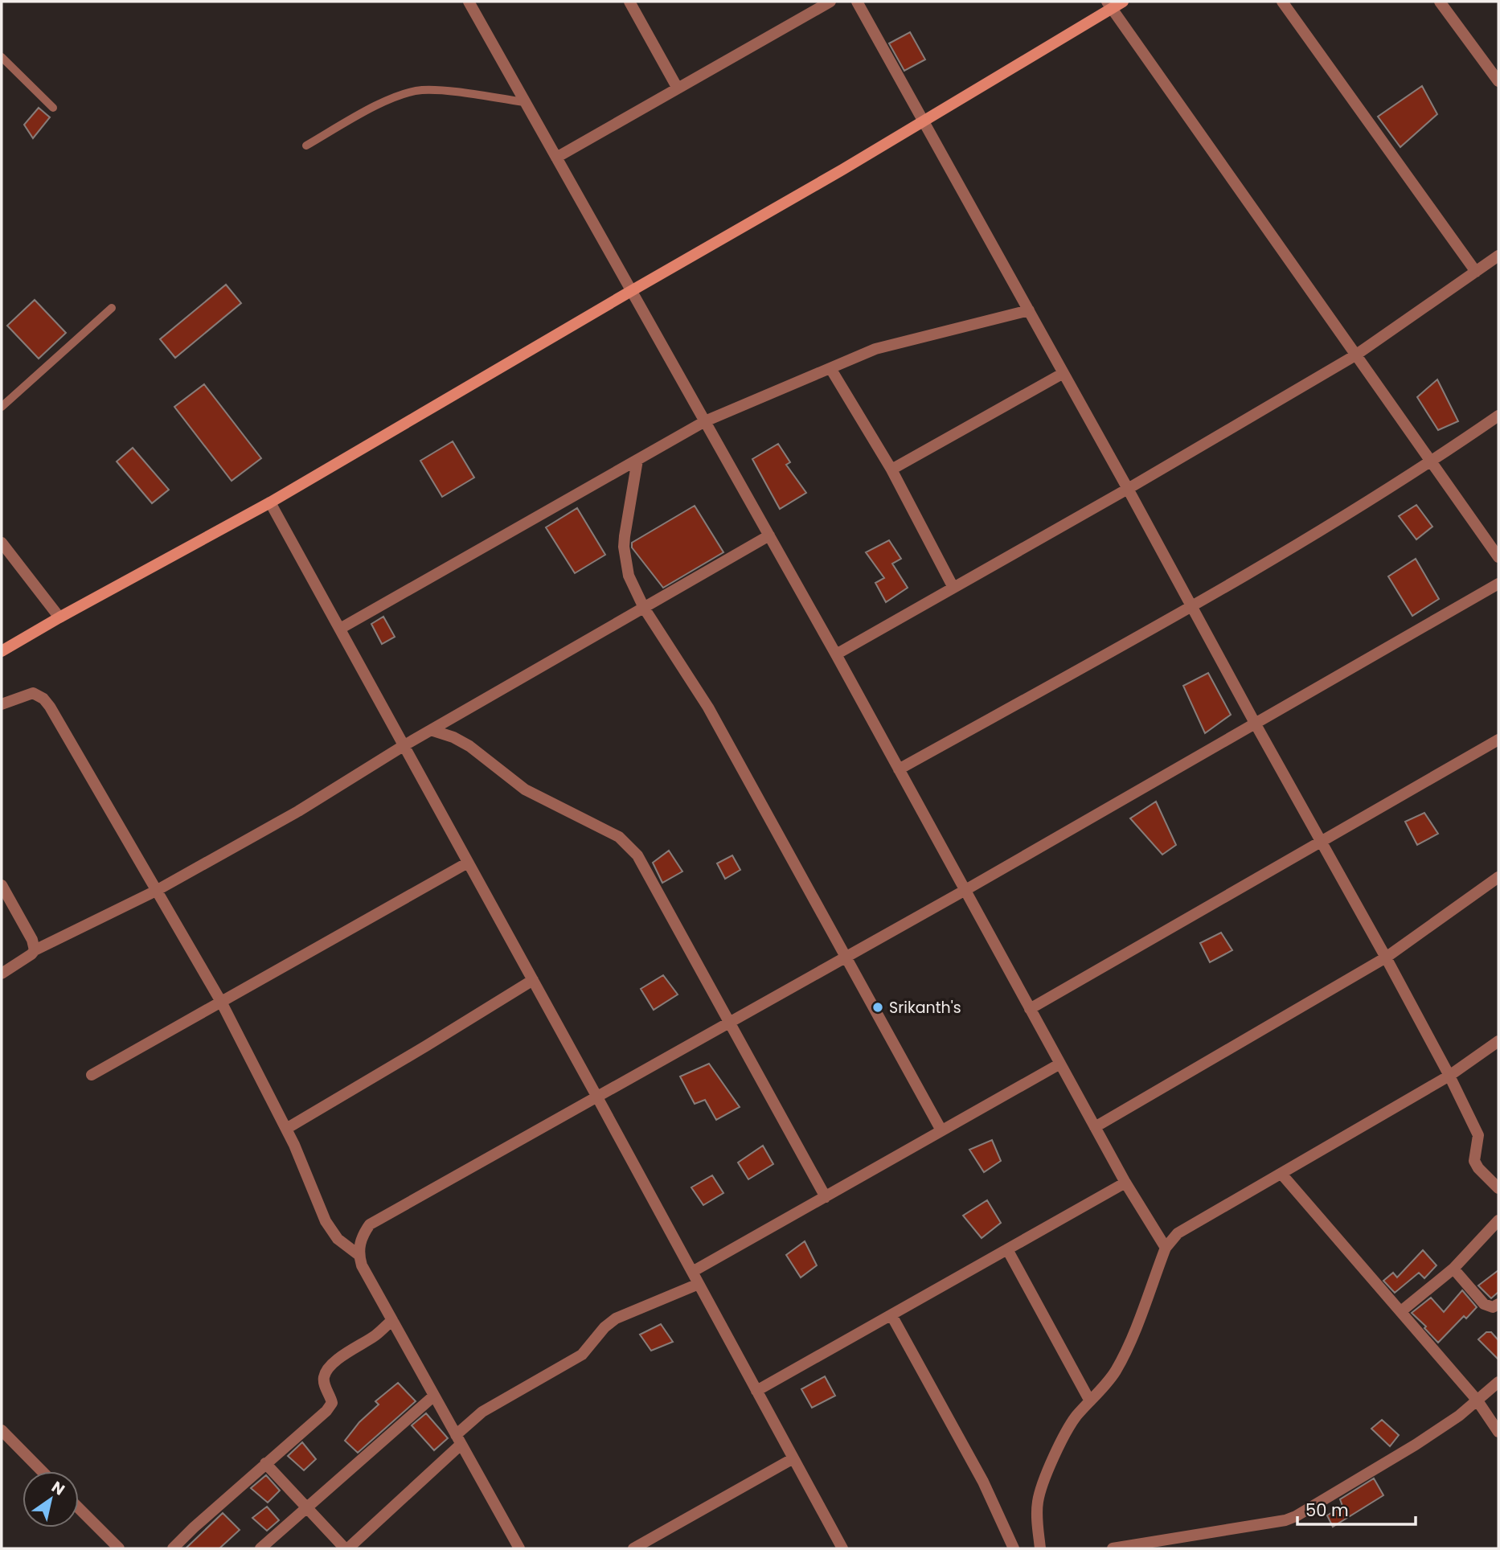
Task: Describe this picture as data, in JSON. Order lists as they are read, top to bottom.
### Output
{
  "places": ["Srikanth's"],
  "scale_bar": "50 m",
  "north": "top right"
}
